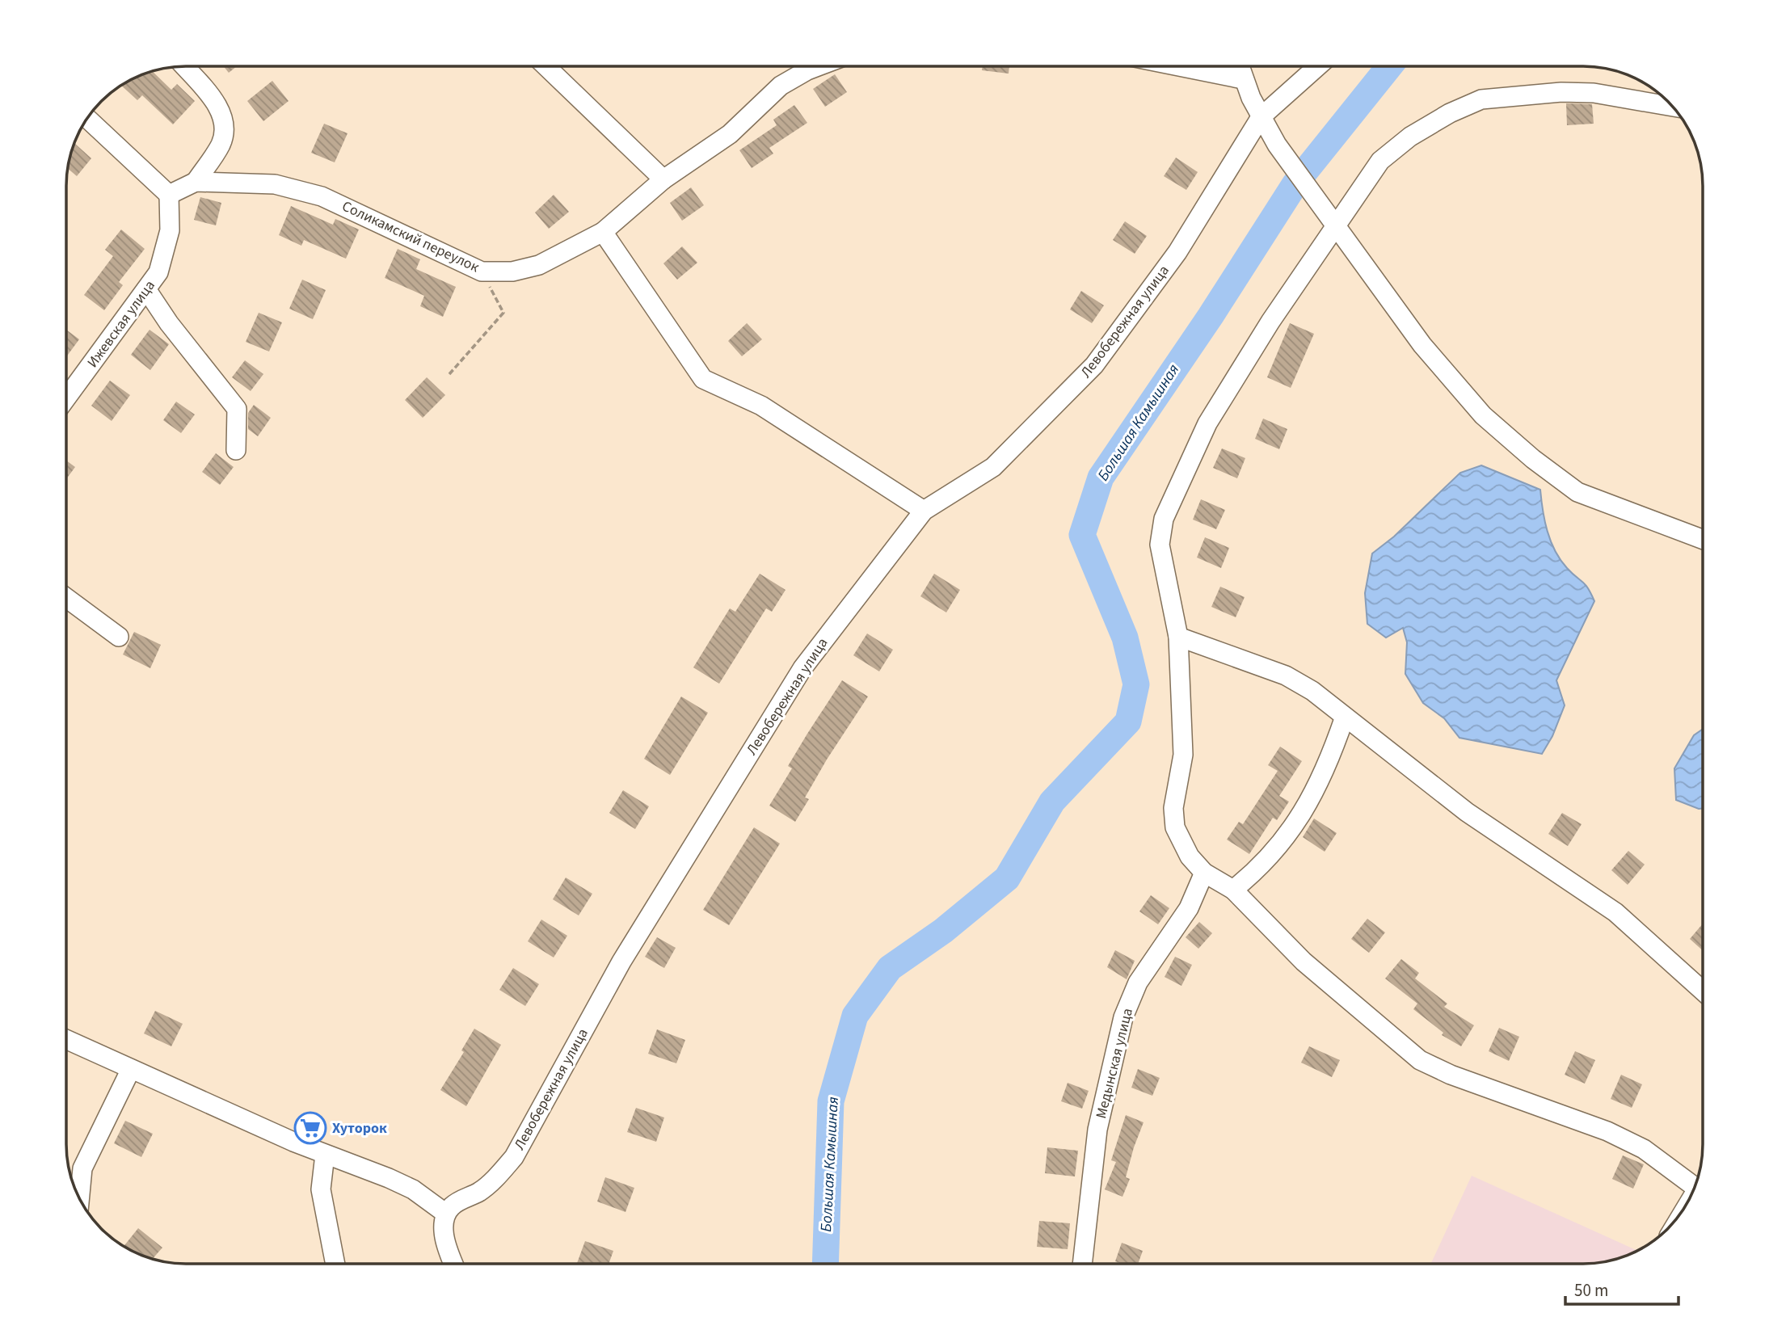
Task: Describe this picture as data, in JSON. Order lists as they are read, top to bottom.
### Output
{
  "streets": {
    "street": [
      "Соликамский переулок",
      "Левобережная улица",
      "Ижевская улица",
      "Медынская улица"
    ]
  },
  "crossings": [
    ["Соликамский переулок", "Ижевская улица"]
  ],
  "water": ["Большая Камышная"],
  "places": {
    "supermarket": ["Хуторок"]
  },
  "scale_bar": "50 m"
}
